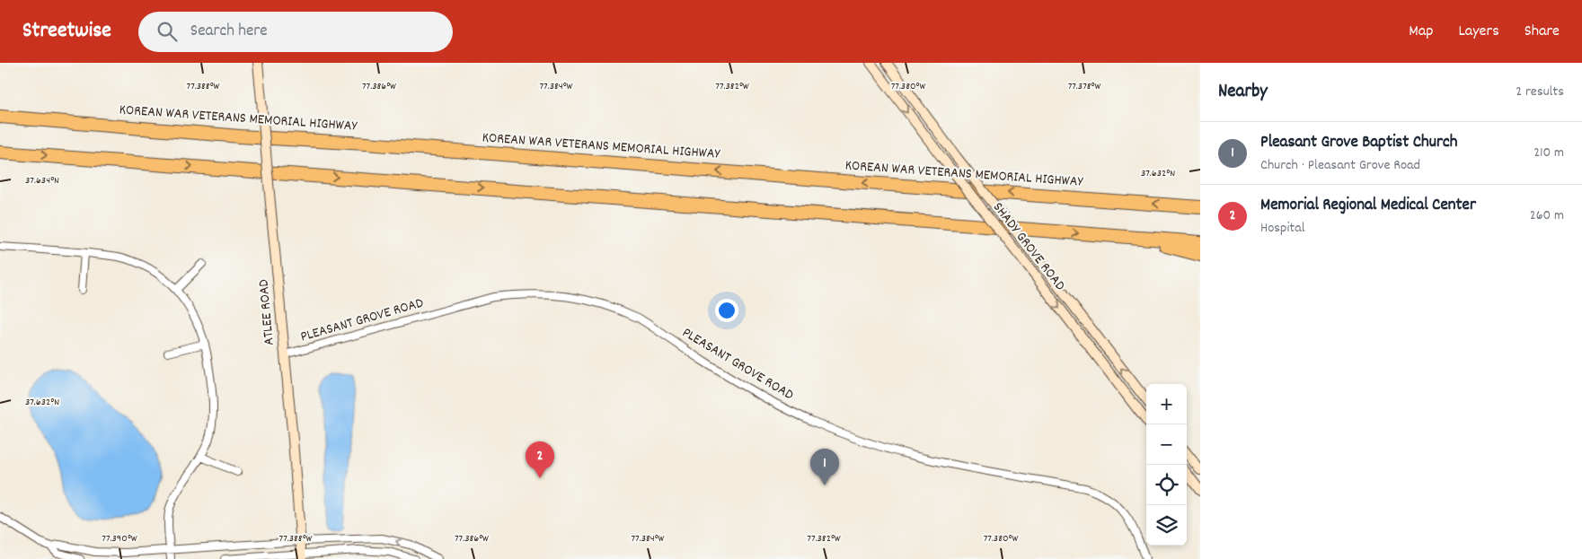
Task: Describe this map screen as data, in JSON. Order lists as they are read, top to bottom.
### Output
{
  "streets": {
    "highway": ["KOREAN WAR VETERANS MEMORIAL HIGHWAY"],
    "main road": ["SHADY GROVE ROAD", "ATLEE ROAD"],
    "street": ["PLEASANT GROVE ROAD"]
  },
  "crossings": [
    ["ATLEE ROAD", "PLEASANT GROVE ROAD"]
  ],
  "page": {
    "header": "Streetwise",
    "search": "Search here",
    "nav": ["Map", "Layers", "Share"],
    "heading": ["Nearby", "2 results"],
    "list": [
      {
        "mark": "1",
        "name": "Pleasant Grove Baptist Church",
        "note": "Church · Pleasant Grove Road",
        "value": "210 m"
      },
      {
        "mark": "2",
        "name": "Memorial Regional Medical Center",
        "note": "Hospital",
        "value": "260 m"
      }
    ],
    "map_buttons": ["+", "−"],
    "pins": ["2", "1"]
  },
  "coordinates": [
    "77.384°W",
    "77.388°W",
    "77.386°W",
    "77.382°W",
    "77.380°W",
    "77.378°W",
    "37.632°N",
    "37.634°N",
    "77.390°W"
  ]
}
